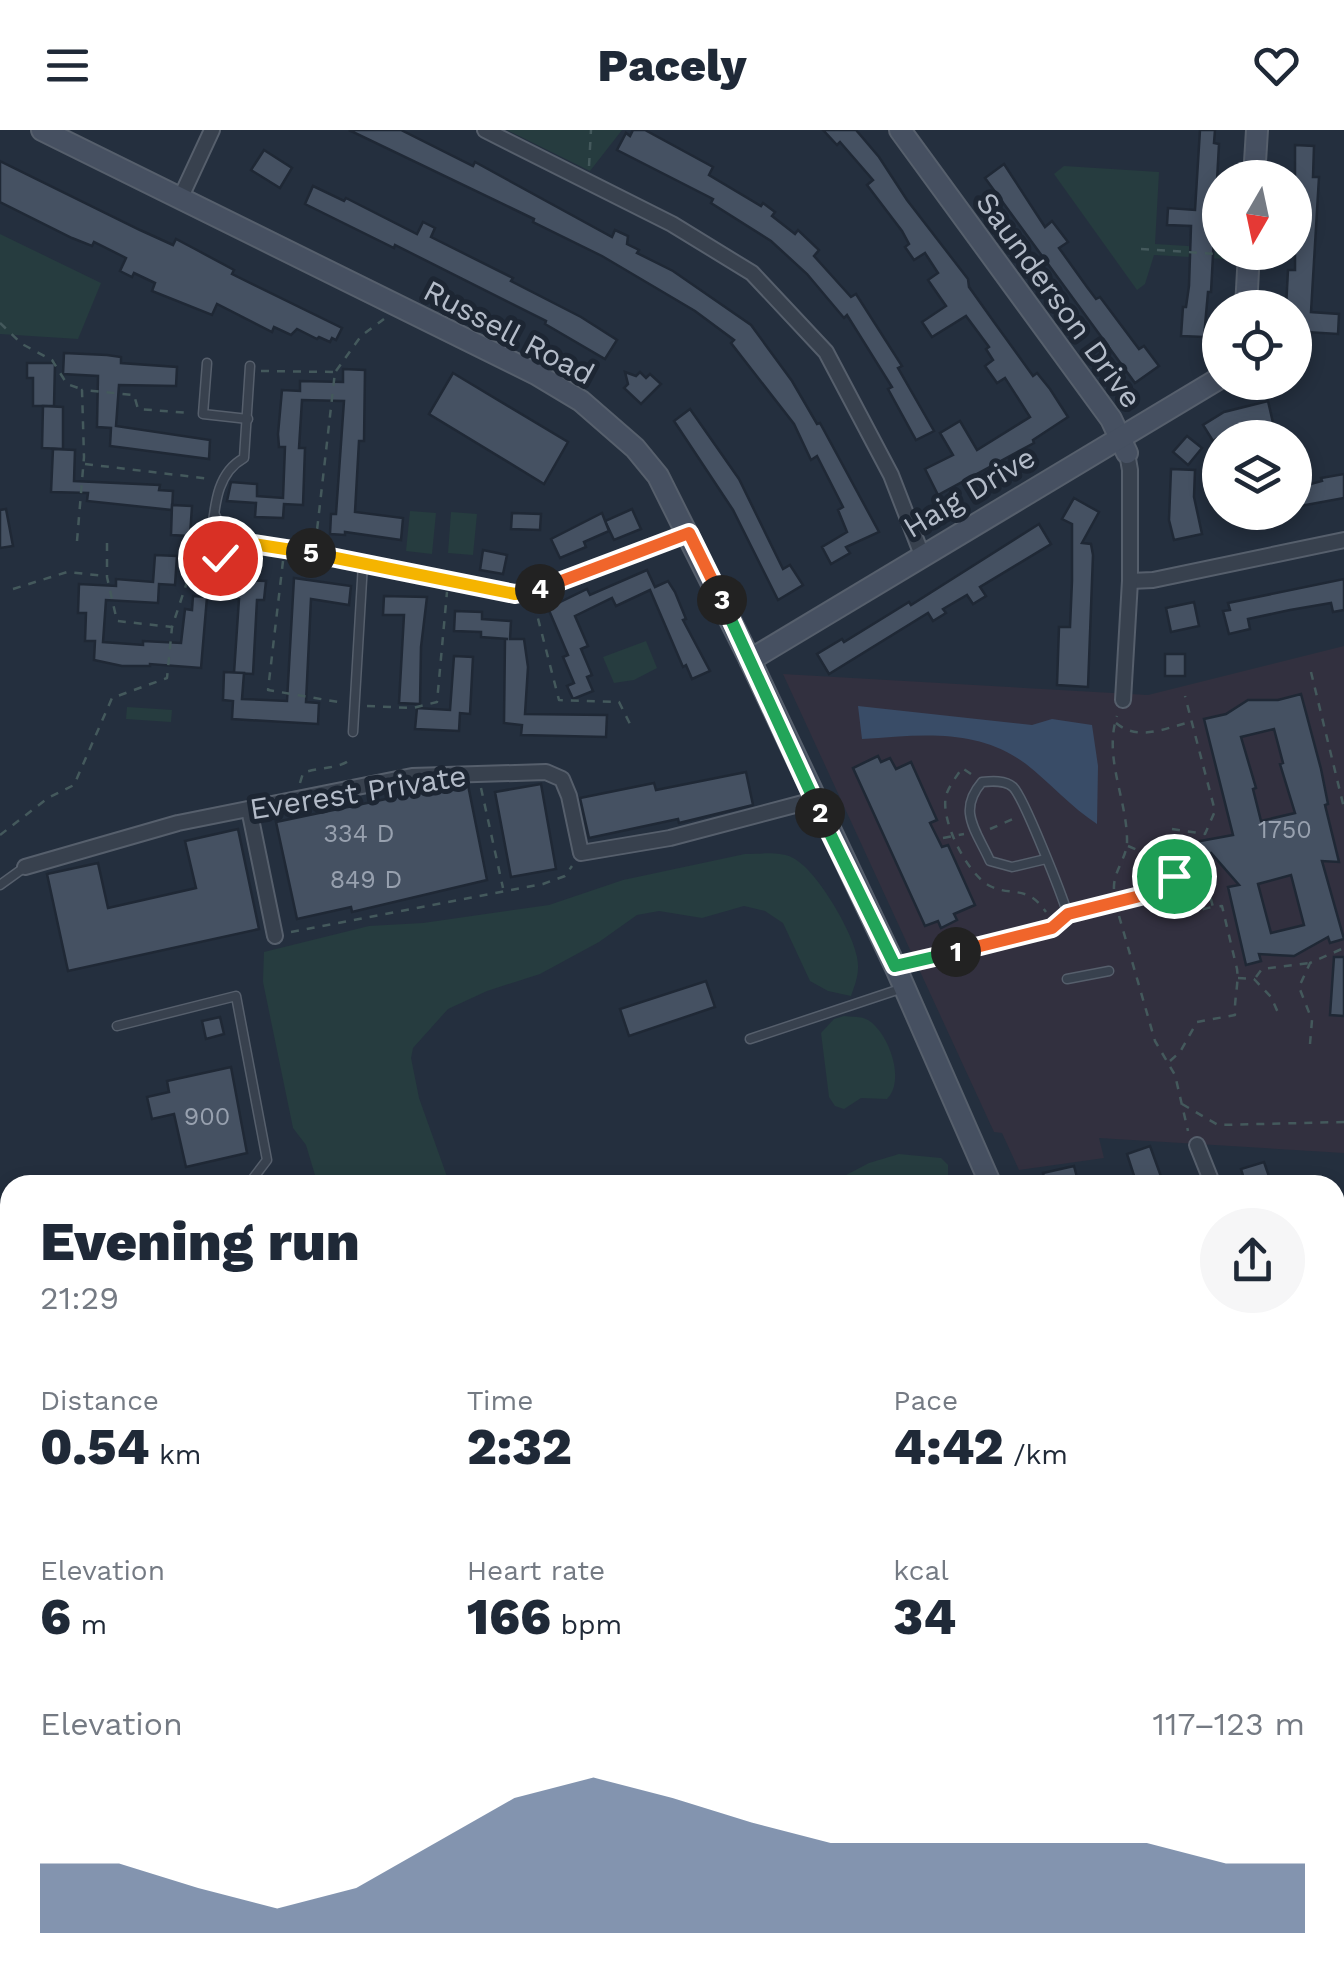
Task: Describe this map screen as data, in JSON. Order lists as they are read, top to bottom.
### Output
{
  "streets": {
    "street": [
      "Saunderson Drive",
      "Russell Road",
      "Haig Drive",
      "Everest Private"
    ]
  },
  "crossings": [
    ["Saunderson Drive", "Haig Drive"],
    ["Russell Road", "Haig Drive"]
  ],
  "house_numbers": [
    "1750",
    "334 D",
    "849 D",
    "900"
  ],
  "north": "bottom",
  "page": {
    "header": "Pacely",
    "pins": [
      "5",
      "4",
      "3",
      "2",
      "1"
    ],
    "heading": ["Evening run", "21:29"],
    "stats": [
      ["Distance", "0.54 km"],
      ["Time", "2:32"],
      ["Pace", "4:42 /km"],
      ["Elevation", "6 m"],
      ["Heart rate", "166 bpm"],
      ["kcal", "34"]
    ],
    "chart": ["Elevation", "117–123 m"]
  }
}
